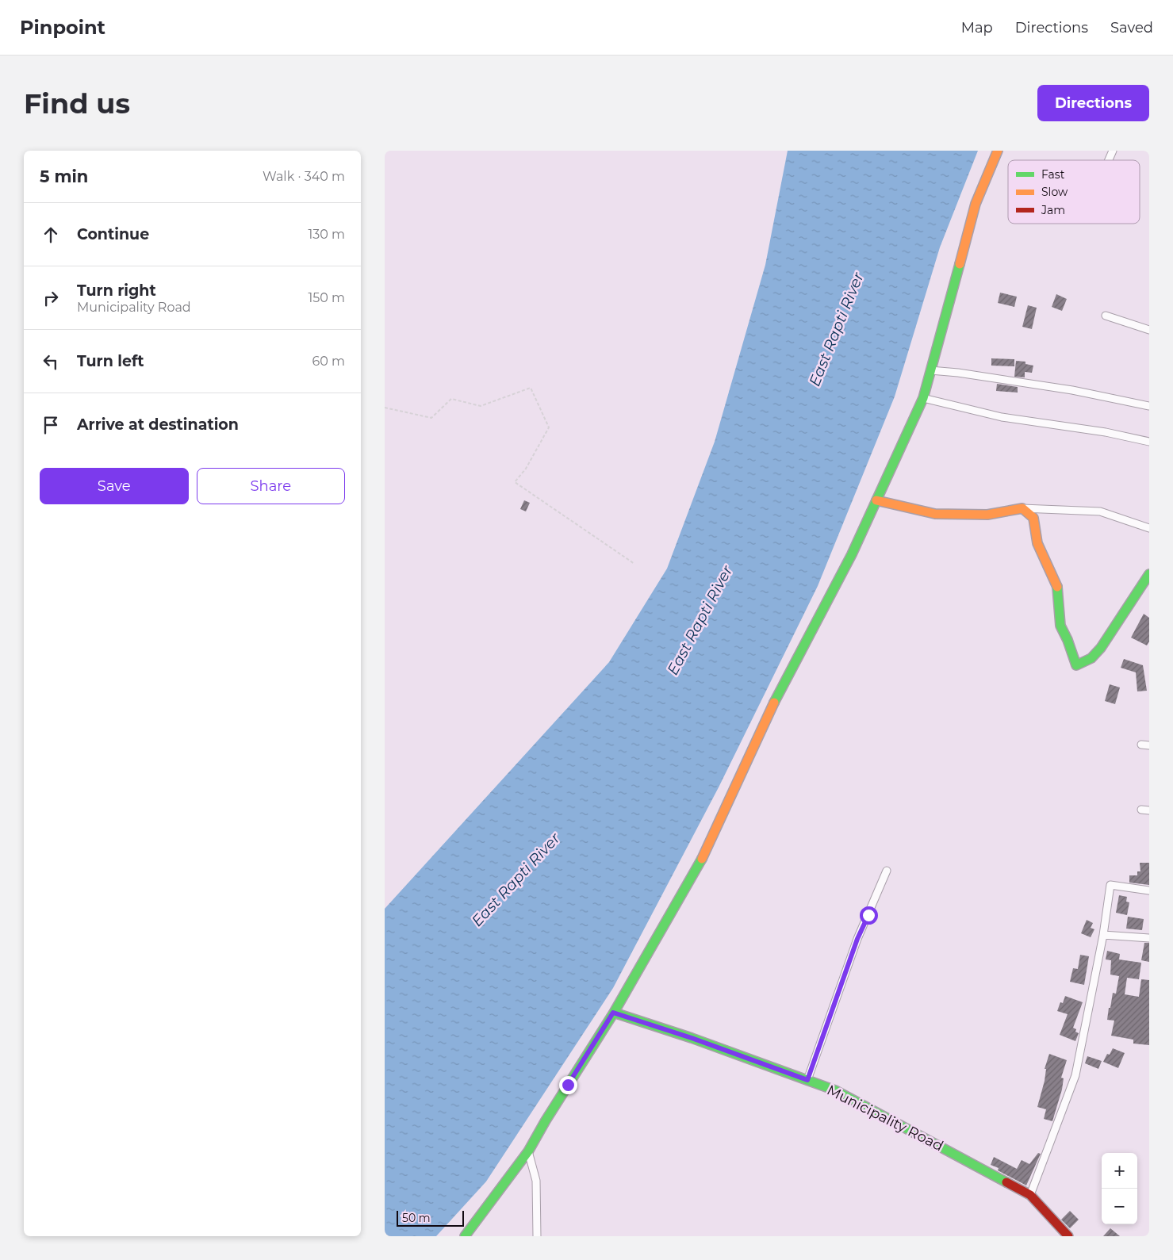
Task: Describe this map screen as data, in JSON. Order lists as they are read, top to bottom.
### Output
{
  "streets": {
    "street": ["Municipality Road"]
  },
  "water": ["East Rapti River"],
  "legend": ["Fast", "Slow", "Jam"],
  "scale_bar": "50 m",
  "page": {
    "header": "Pinpoint",
    "nav": ["Map", "Directions", "Saved"],
    "buttons": [
      "Directions",
      ["Save", "Share"]
    ],
    "title": "Find us",
    "heading": ["5 min", "Walk · 340 m"],
    "list": [
      ["Continue", "130 m"],
      ["Turn right", "Municipality Road", "150 m"],
      ["Turn left", "60 m"],
      "Arrive at destination"
    ],
    "map_buttons": ["+", "−"],
    "scale": "50 m"
  }
}
